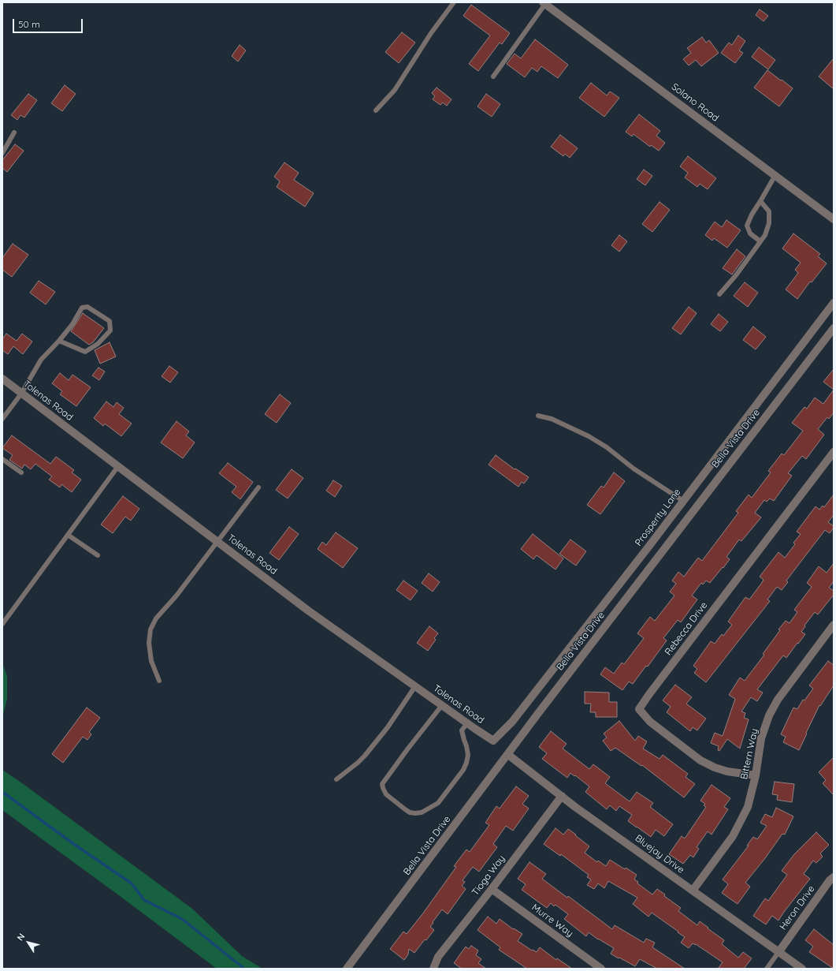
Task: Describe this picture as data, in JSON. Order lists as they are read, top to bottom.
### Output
{
  "streets": {
    "street": [
      "Solano Road",
      "Tolenas Road",
      "Bella Vista Drive",
      "Prosperity Lane",
      "Rebecca Drive",
      "Bittern Way",
      "Bluejay Drive",
      "Tioga Way",
      "Heron Drive",
      "Murre Way"
    ]
  },
  "crossings": [
    ["Tolenas Road", "Prosperity Lane"],
    ["Bella Vista Drive", "Bluejay Drive"],
    ["Rebecca Drive", "Bittern Way"],
    ["Bittern Way", "Bluejay Drive"],
    ["Bluejay Drive", "Tioga Way"],
    ["Bluejay Drive", "Heron Drive"],
    ["Tioga Way", "Murre Way"]
  ],
  "scale_bar": "50 m",
  "north": "top left"
}
